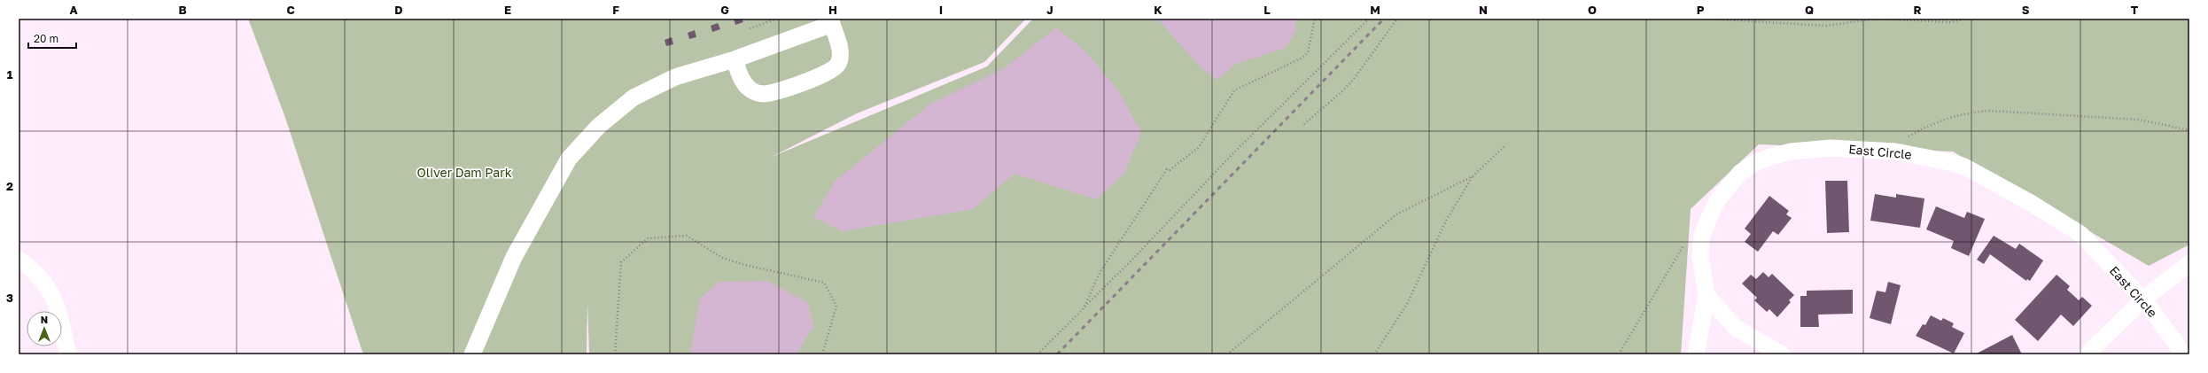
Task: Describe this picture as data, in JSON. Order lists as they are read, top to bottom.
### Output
{
  "streets": {
    "street": ["East Circle"]
  },
  "parks": ["Oliver Dam Park"],
  "scale_bar": "20 m",
  "north": "top",
  "grid": {
    "columns": [
      "A",
      "B",
      "C",
      "D",
      "E",
      "F",
      "G",
      "H",
      "I",
      "J",
      "K",
      "L",
      "M",
      "N",
      "O",
      "P",
      "Q",
      "R",
      "S",
      "T"
    ],
    "rows": ["1", "2", "3"]
  }
}
